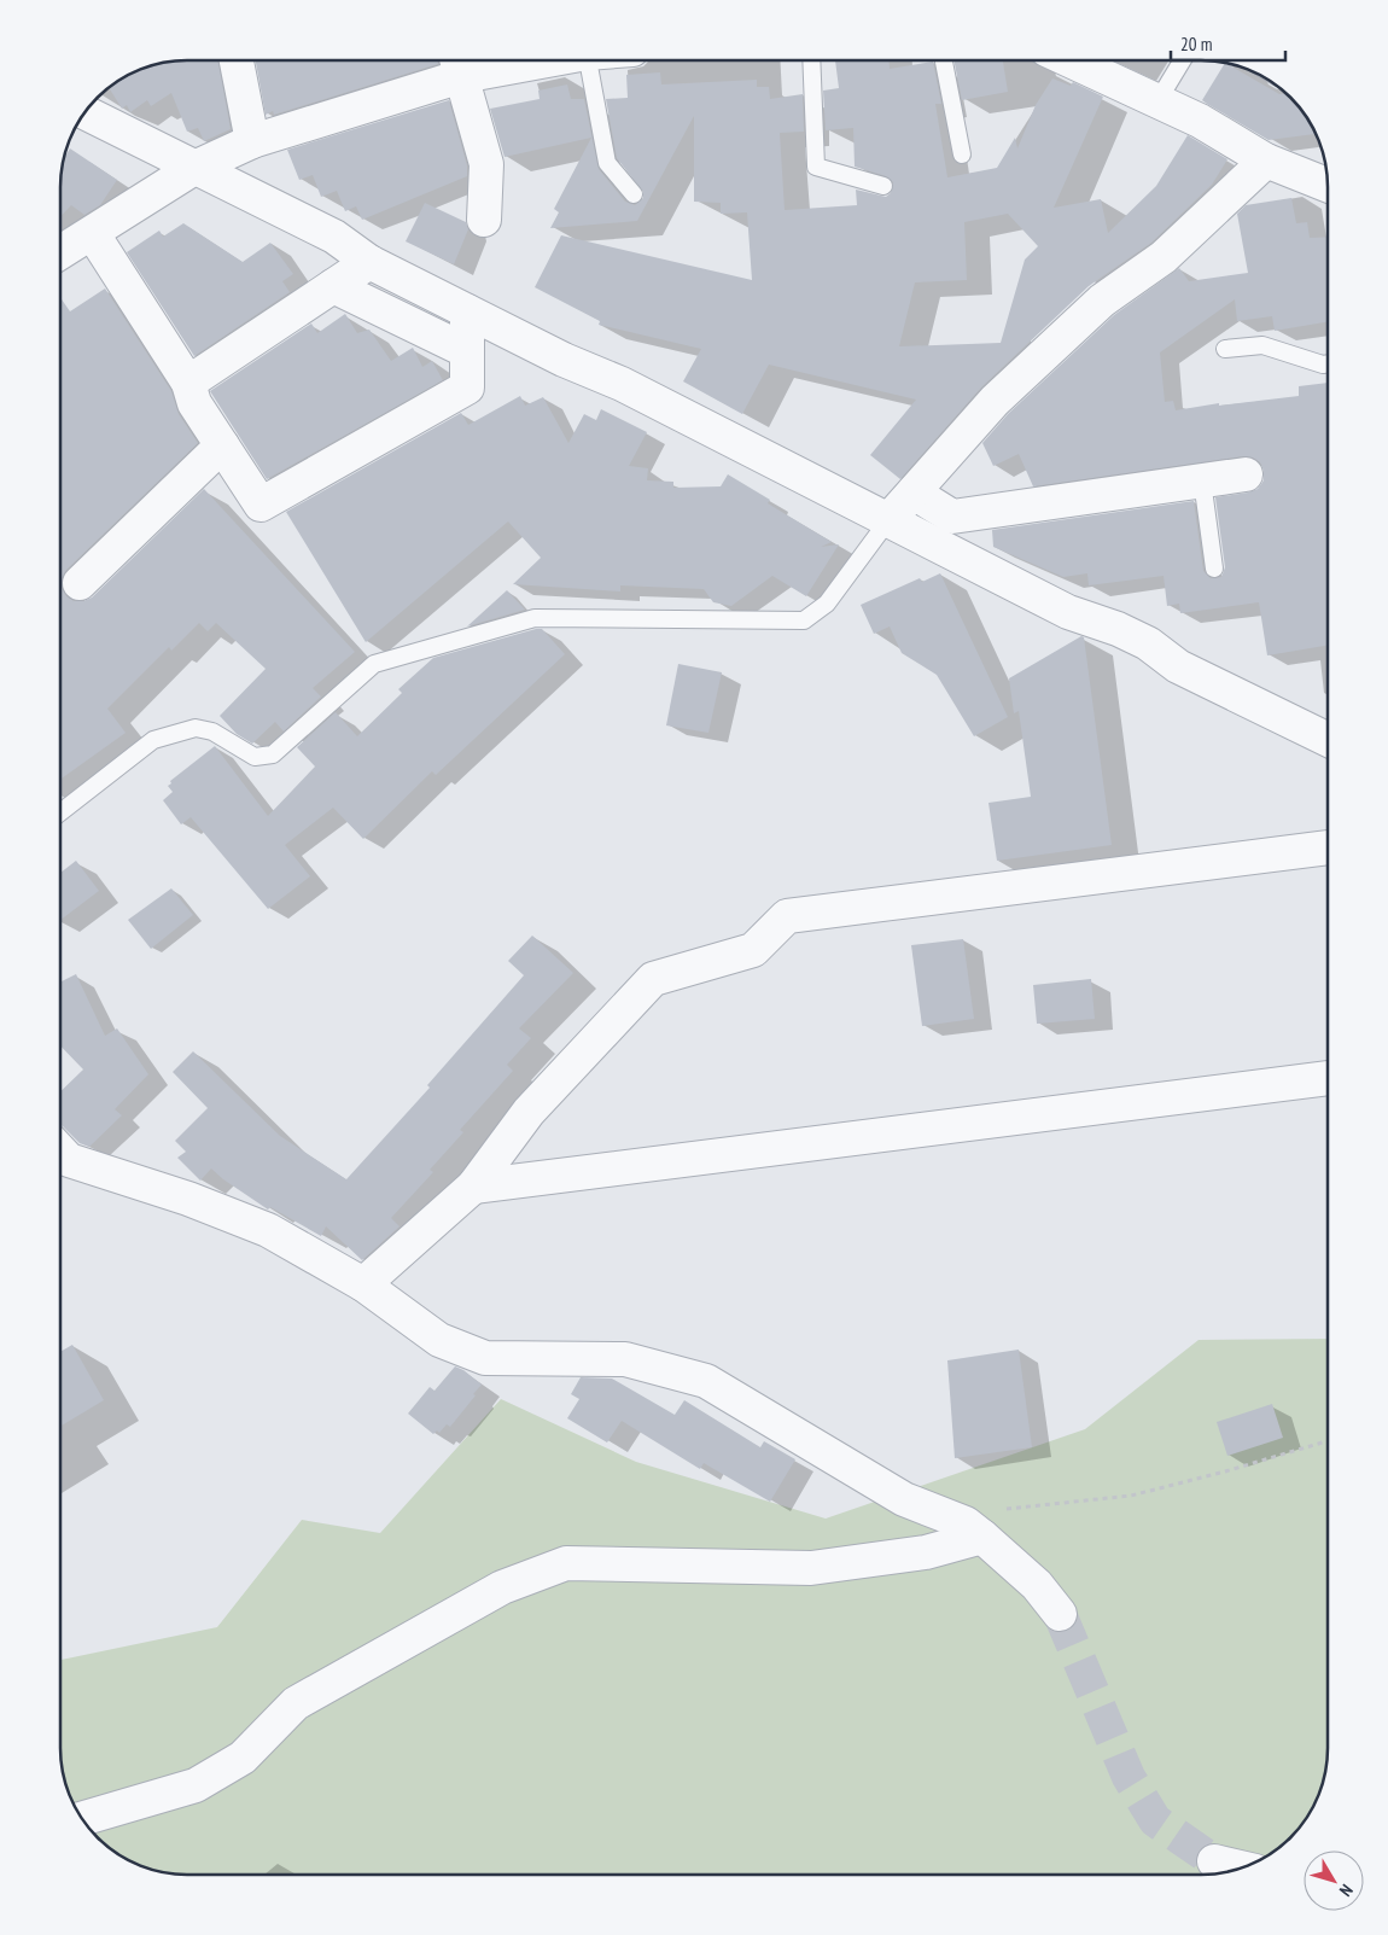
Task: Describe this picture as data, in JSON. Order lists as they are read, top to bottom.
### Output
{
  "scale_bar": "20 m",
  "north": "bottom right"
}
